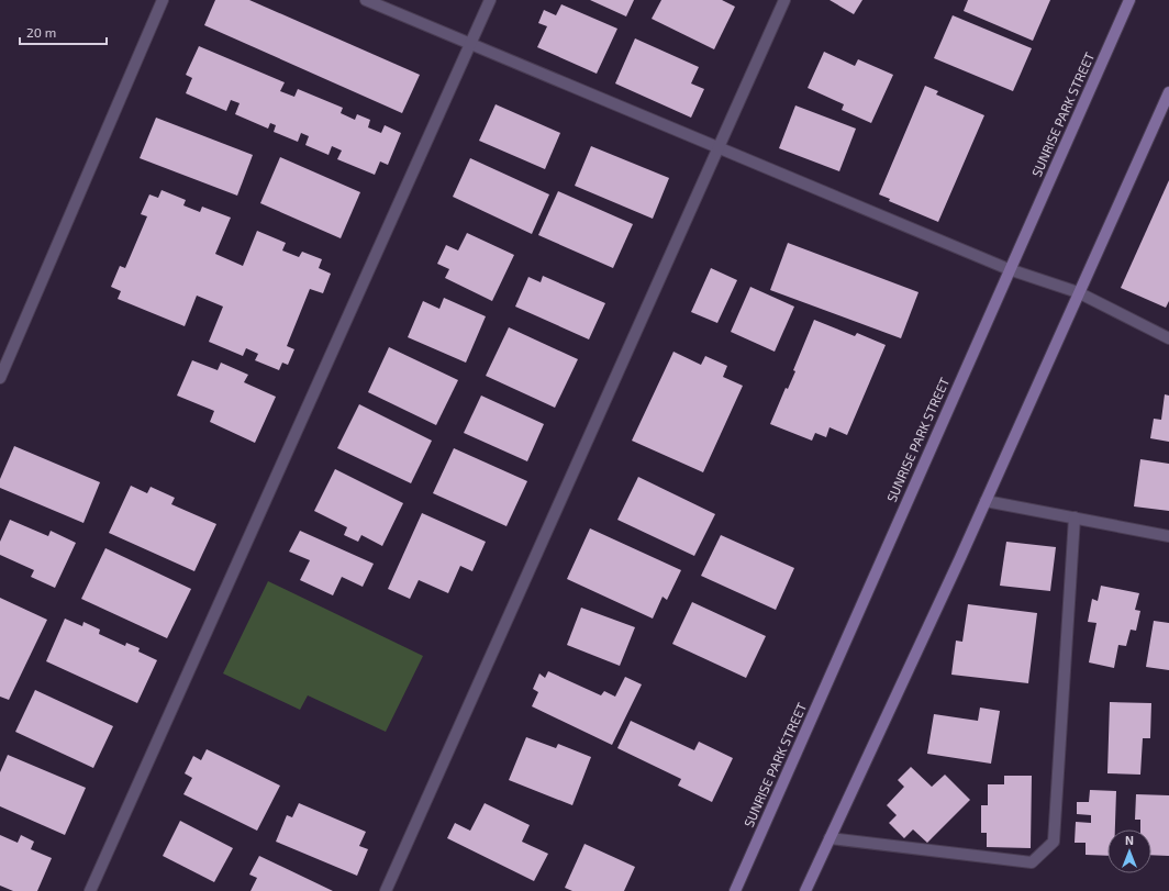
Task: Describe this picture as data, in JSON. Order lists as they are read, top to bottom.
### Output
{
  "streets": {
    "main road": ["SUNRISE PARK STREET"]
  },
  "scale_bar": "20 m",
  "north": "top"
}
